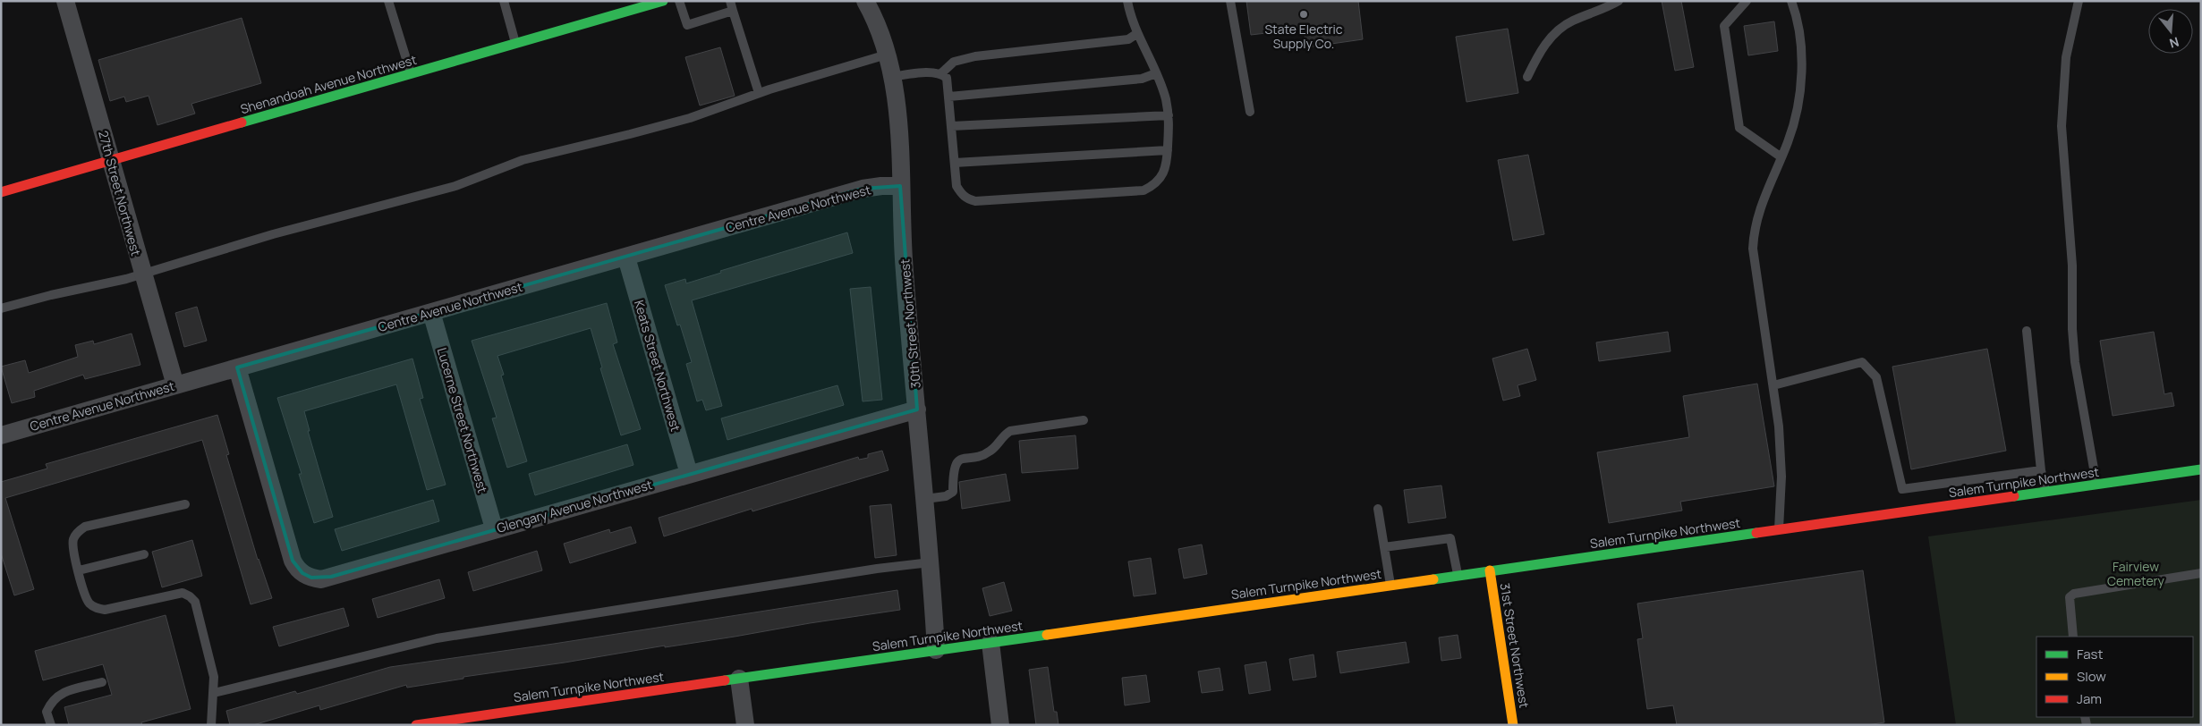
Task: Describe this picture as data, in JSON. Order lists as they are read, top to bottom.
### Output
{
  "streets": {
    "street": [
      "Shenandoah Avenue Northwest",
      "27th Street Northwest",
      "Centre Avenue Northwest",
      "30th Street Northwest",
      "Keats Street Northwest",
      "Lucerne Street Northwest",
      "Salem Turnpike Northwest",
      "Glengary Avenue Northwest",
      "31st Street Northwest"
    ]
  },
  "crossings": [
    ["Shenandoah Avenue Northwest", "27th Street Northwest"],
    ["27th Street Northwest", "Centre Avenue Northwest"],
    ["Centre Avenue Northwest", "30th Street Northwest"],
    ["Centre Avenue Northwest", "Keats Street Northwest"],
    ["Centre Avenue Northwest", "Lucerne Street Northwest"],
    ["Centre Avenue Northwest", "Glengary Avenue Northwest"],
    ["30th Street Northwest", "Salem Turnpike Northwest"],
    ["30th Street Northwest", "Glengary Avenue Northwest"],
    ["Keats Street Northwest", "Glengary Avenue Northwest"],
    ["Lucerne Street Northwest", "Glengary Avenue Northwest"],
    ["Salem Turnpike Northwest", "31st Street Northwest"]
  ],
  "parks": ["Fairview Cemetery"],
  "places": ["State Electric Supply Co."],
  "legend": ["Fast", "Slow", "Jam"],
  "north": "bottom"
}
